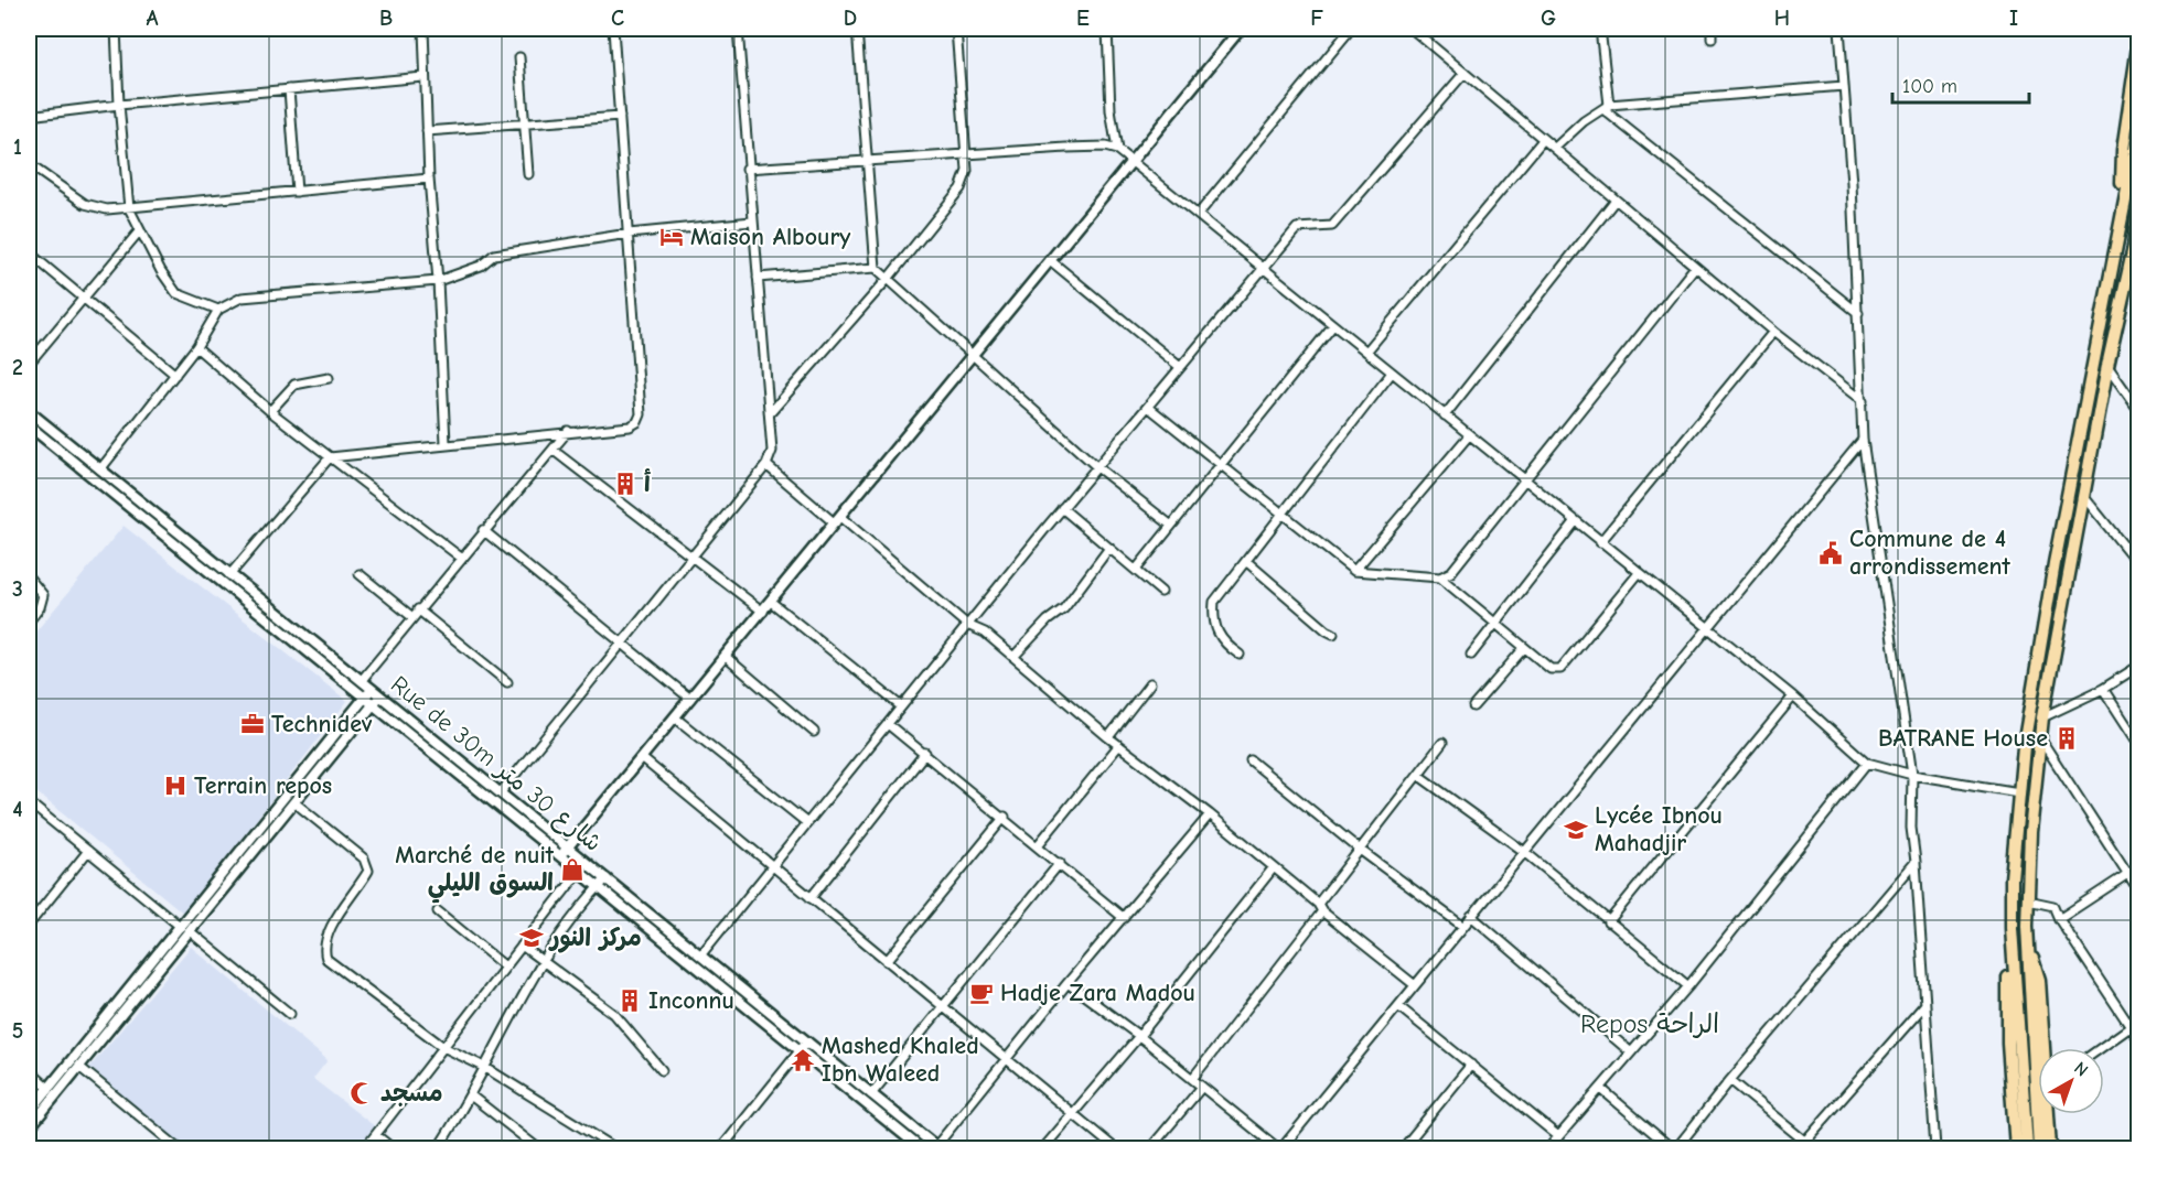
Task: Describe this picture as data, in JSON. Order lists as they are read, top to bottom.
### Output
{
  "streets": {
    "street": ["Rue de 30m شارع 30 متر"]
  },
  "districts": ["Repos الراحة"],
  "places": {
    "hotel": ["Maison Alboury"],
    "building": ["أ", "BATRANE House", "Inconnu"],
    "public building": ["Commune de 4 arrondissement"],
    "office": ["Technidev"],
    "hospital": ["Terrain repos"],
    "school or university": ["Lycée Ibnou Mahadjir", "مركز النور"],
    "shop": ["Marché de nuit السوق الليلي"],
    "cafe": ["Hadje Zara Madou"],
    "temple": ["Mashed Khaled Ibn Waleed"],
    "mosque": ["مسجد"]
  },
  "scale_bar": "100 m",
  "north": "top right",
  "grid": {
    "columns": [
      "A",
      "B",
      "C",
      "D",
      "E",
      "F",
      "G",
      "H",
      "I"
    ],
    "rows": [
      "1",
      "2",
      "3",
      "4",
      "5"
    ]
  }
}
